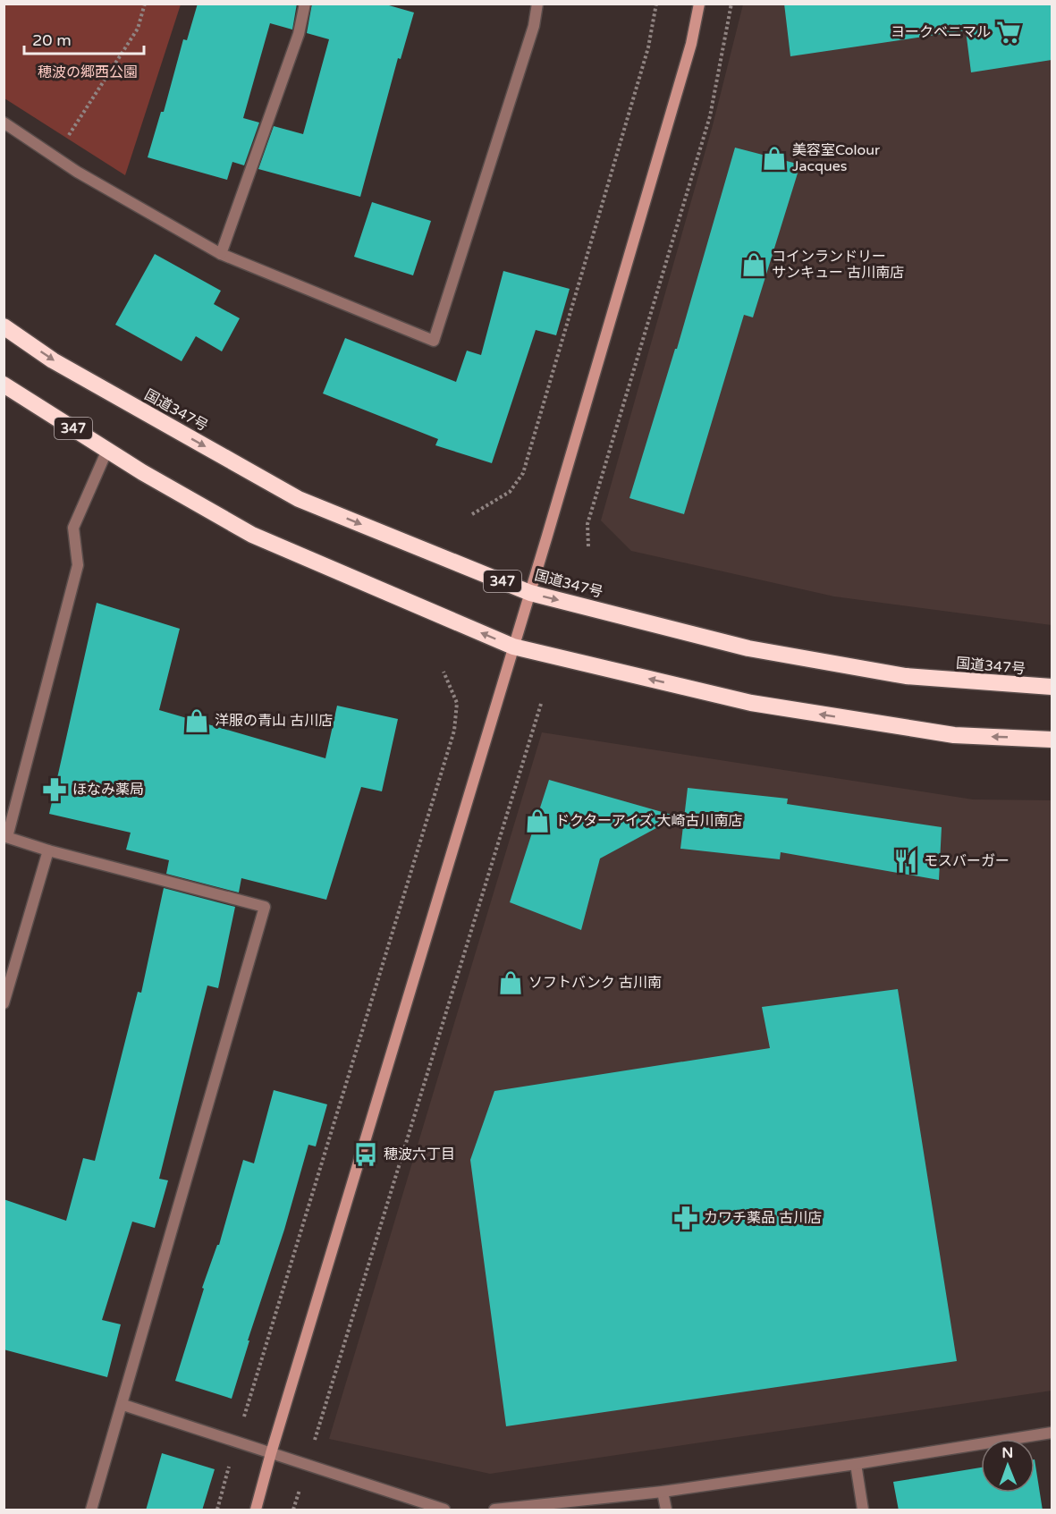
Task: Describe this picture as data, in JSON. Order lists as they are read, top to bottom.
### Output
{
  "streets": {
    "highway": ["国道347号", "347"]
  },
  "parks": ["穂波の郷西公園"],
  "places": {
    "supermarket": ["ヨークベニマル"],
    "shop": [
      "美容室Colour Jacques",
      "コインランドリー サンキュー 古川南店",
      "洋服の青山 古川店",
      "ドクターアイズ 大崎古川南店",
      "ソフトバンク 古川南"
    ],
    "pharmacy": ["ほなみ薬局", "カワチ薬品 古川店"],
    "restaurant": ["モスバーガー"],
    "bus stop": ["穂波六丁目"]
  },
  "scale_bar": "20 m",
  "north": "top"
}
